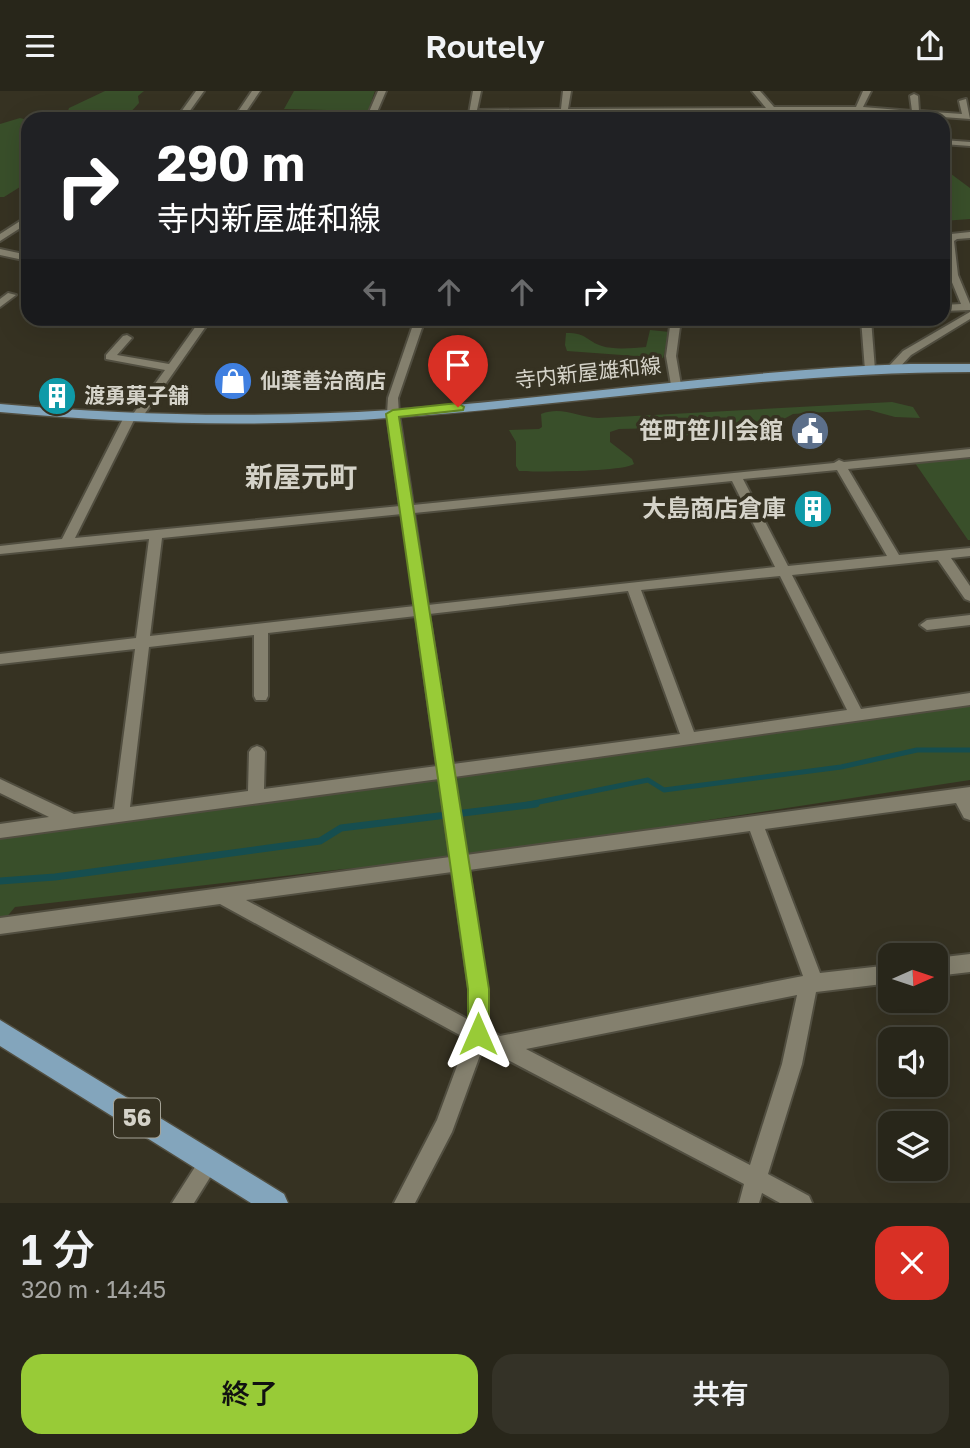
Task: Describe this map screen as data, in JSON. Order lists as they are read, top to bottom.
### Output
{
  "streets": {
    "main road": ["寺内新屋雄和線", "56"]
  },
  "districts": ["新屋元町"],
  "places": {
    "shop": ["仙葉善治商店"],
    "building": ["渡勇菓子舗", "大島商店倉庫"],
    "public building": ["笹町笹川会館"]
  },
  "north": "right",
  "page": {
    "header": "Routely",
    "turn": ["290 m", "寺内新屋雄和線"],
    "heading": ["1 分", "320 m · 14:45"],
    "buttons": ["終了", "共有"]
  }
}
